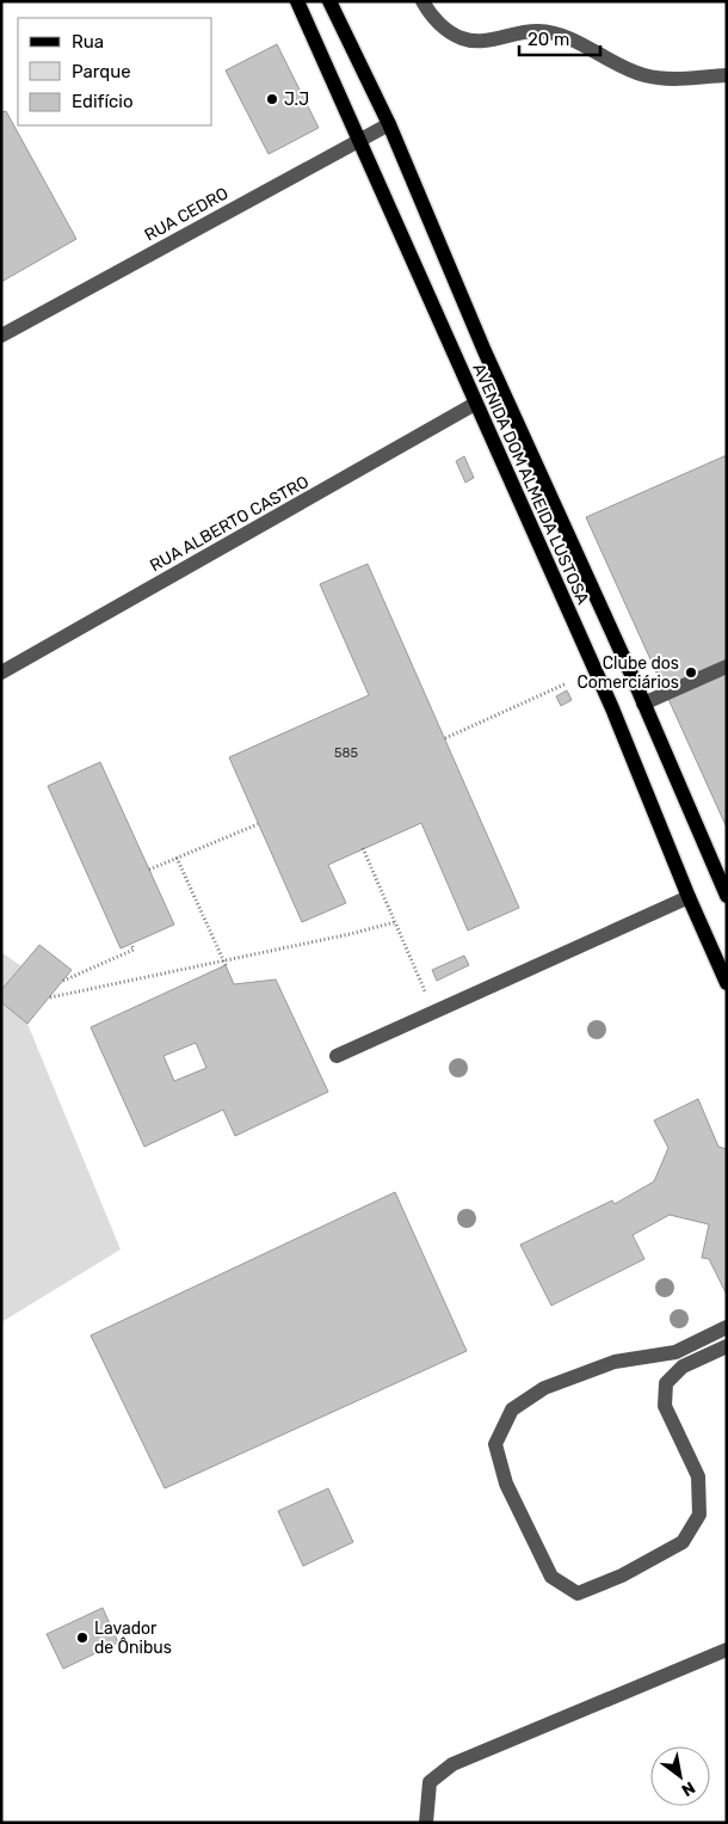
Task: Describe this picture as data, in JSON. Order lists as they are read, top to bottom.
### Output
{
  "streets": {
    "main road": ["AVENIDA DOM ALMEIDA LUSTOSA"],
    "street": ["RUA CEDRO", "RUA ALBERTO CASTRO"]
  },
  "crossings": [
    ["RUA CEDRO", "AVENIDA DOM ALMEIDA LUSTOSA"],
    ["AVENIDA DOM ALMEIDA LUSTOSA", "RUA ALBERTO CASTRO"]
  ],
  "places": ["J.J", "Clube dos Comerciários", "Lavador de Ônibus"],
  "house_numbers": ["585"],
  "legend": ["Rua", "Parque", "Edifício"],
  "scale_bar": "20 m",
  "north": "bottom right"
}
